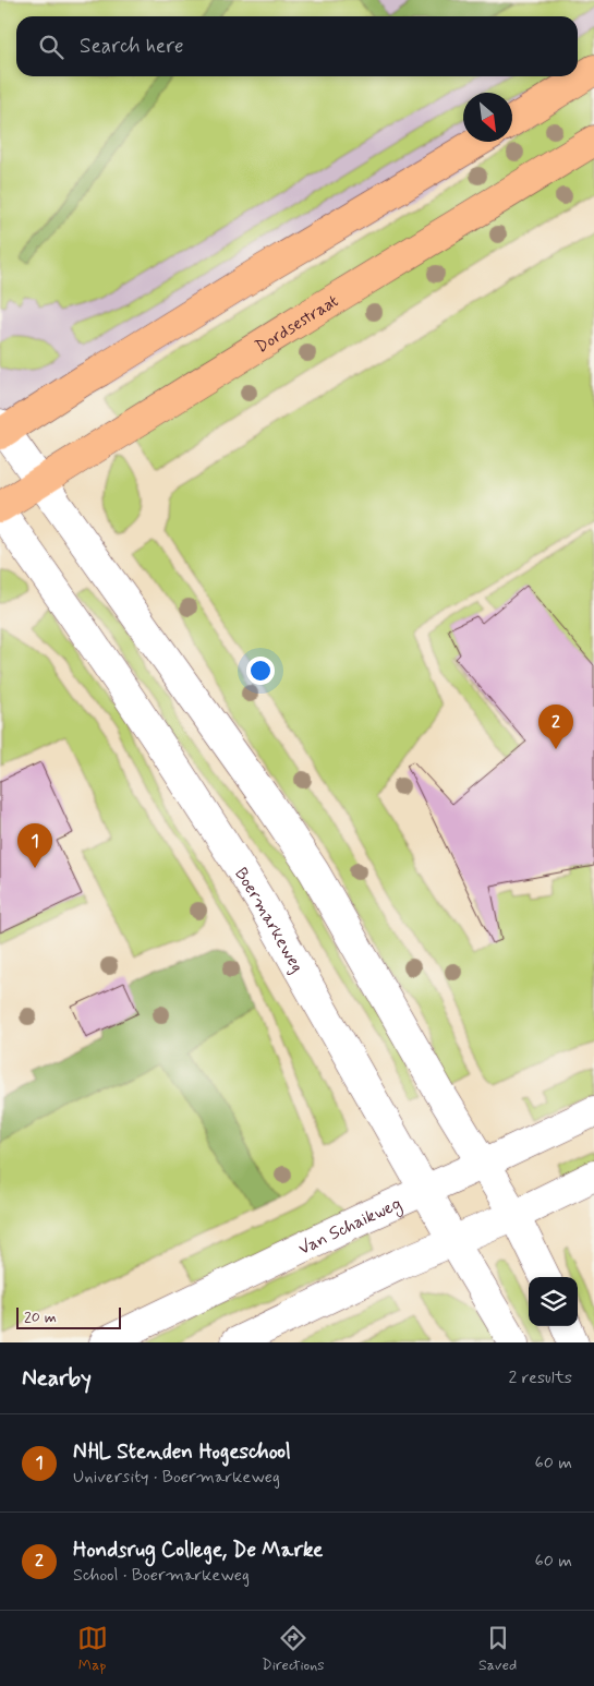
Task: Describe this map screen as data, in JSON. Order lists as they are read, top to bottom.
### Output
{
  "streets": {
    "main road": ["Dordsestraat"],
    "street": ["Boermarkeweg", "Van Schaikweg"]
  },
  "crossings": [
    ["Boermarkeweg", "Van Schaikweg"]
  ],
  "scale_bar": "20 m",
  "north": "bottom right",
  "page": {
    "search": "Search here",
    "pins": ["2", "1"],
    "scale": "20 m",
    "heading": ["Nearby", "2 results"],
    "list": [
      {
        "mark": "1",
        "name": "NHL Stenden Hogeschool",
        "note": "University · Boermarkeweg",
        "value": "60 m"
      },
      {
        "mark": "2",
        "name": "Hondsrug College, De Marke",
        "note": "School · Boermarkeweg",
        "value": "60 m"
      }
    ],
    "nav": ["Map", "Directions", "Saved"]
  }
}
